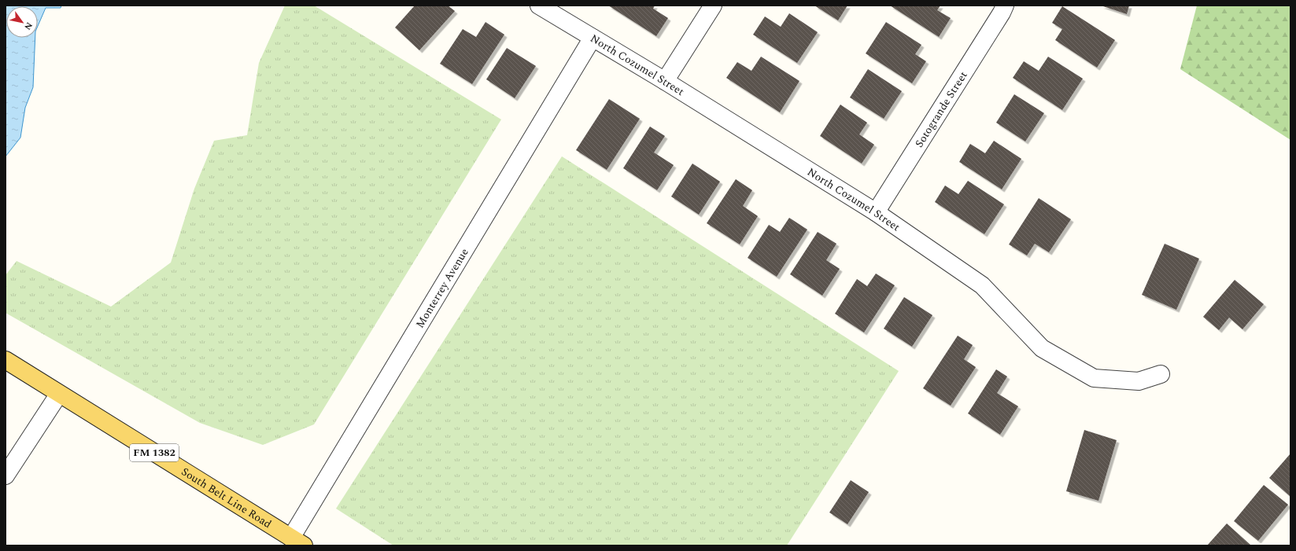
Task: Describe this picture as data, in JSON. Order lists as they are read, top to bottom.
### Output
{
  "streets": {
    "main road": ["FM 1382", "South Belt Line Road"],
    "street": ["North Cozumel Street", "Sotogrande Street", "Monterrey Avenue"]
  },
  "crossings": [
    ["North Cozumel Street", "Sotogrande Street"],
    ["North Cozumel Street", "Monterrey Avenue"],
    ["Monterrey Avenue", "South Belt Line Road"]
  ],
  "north": "bottom right"
}
